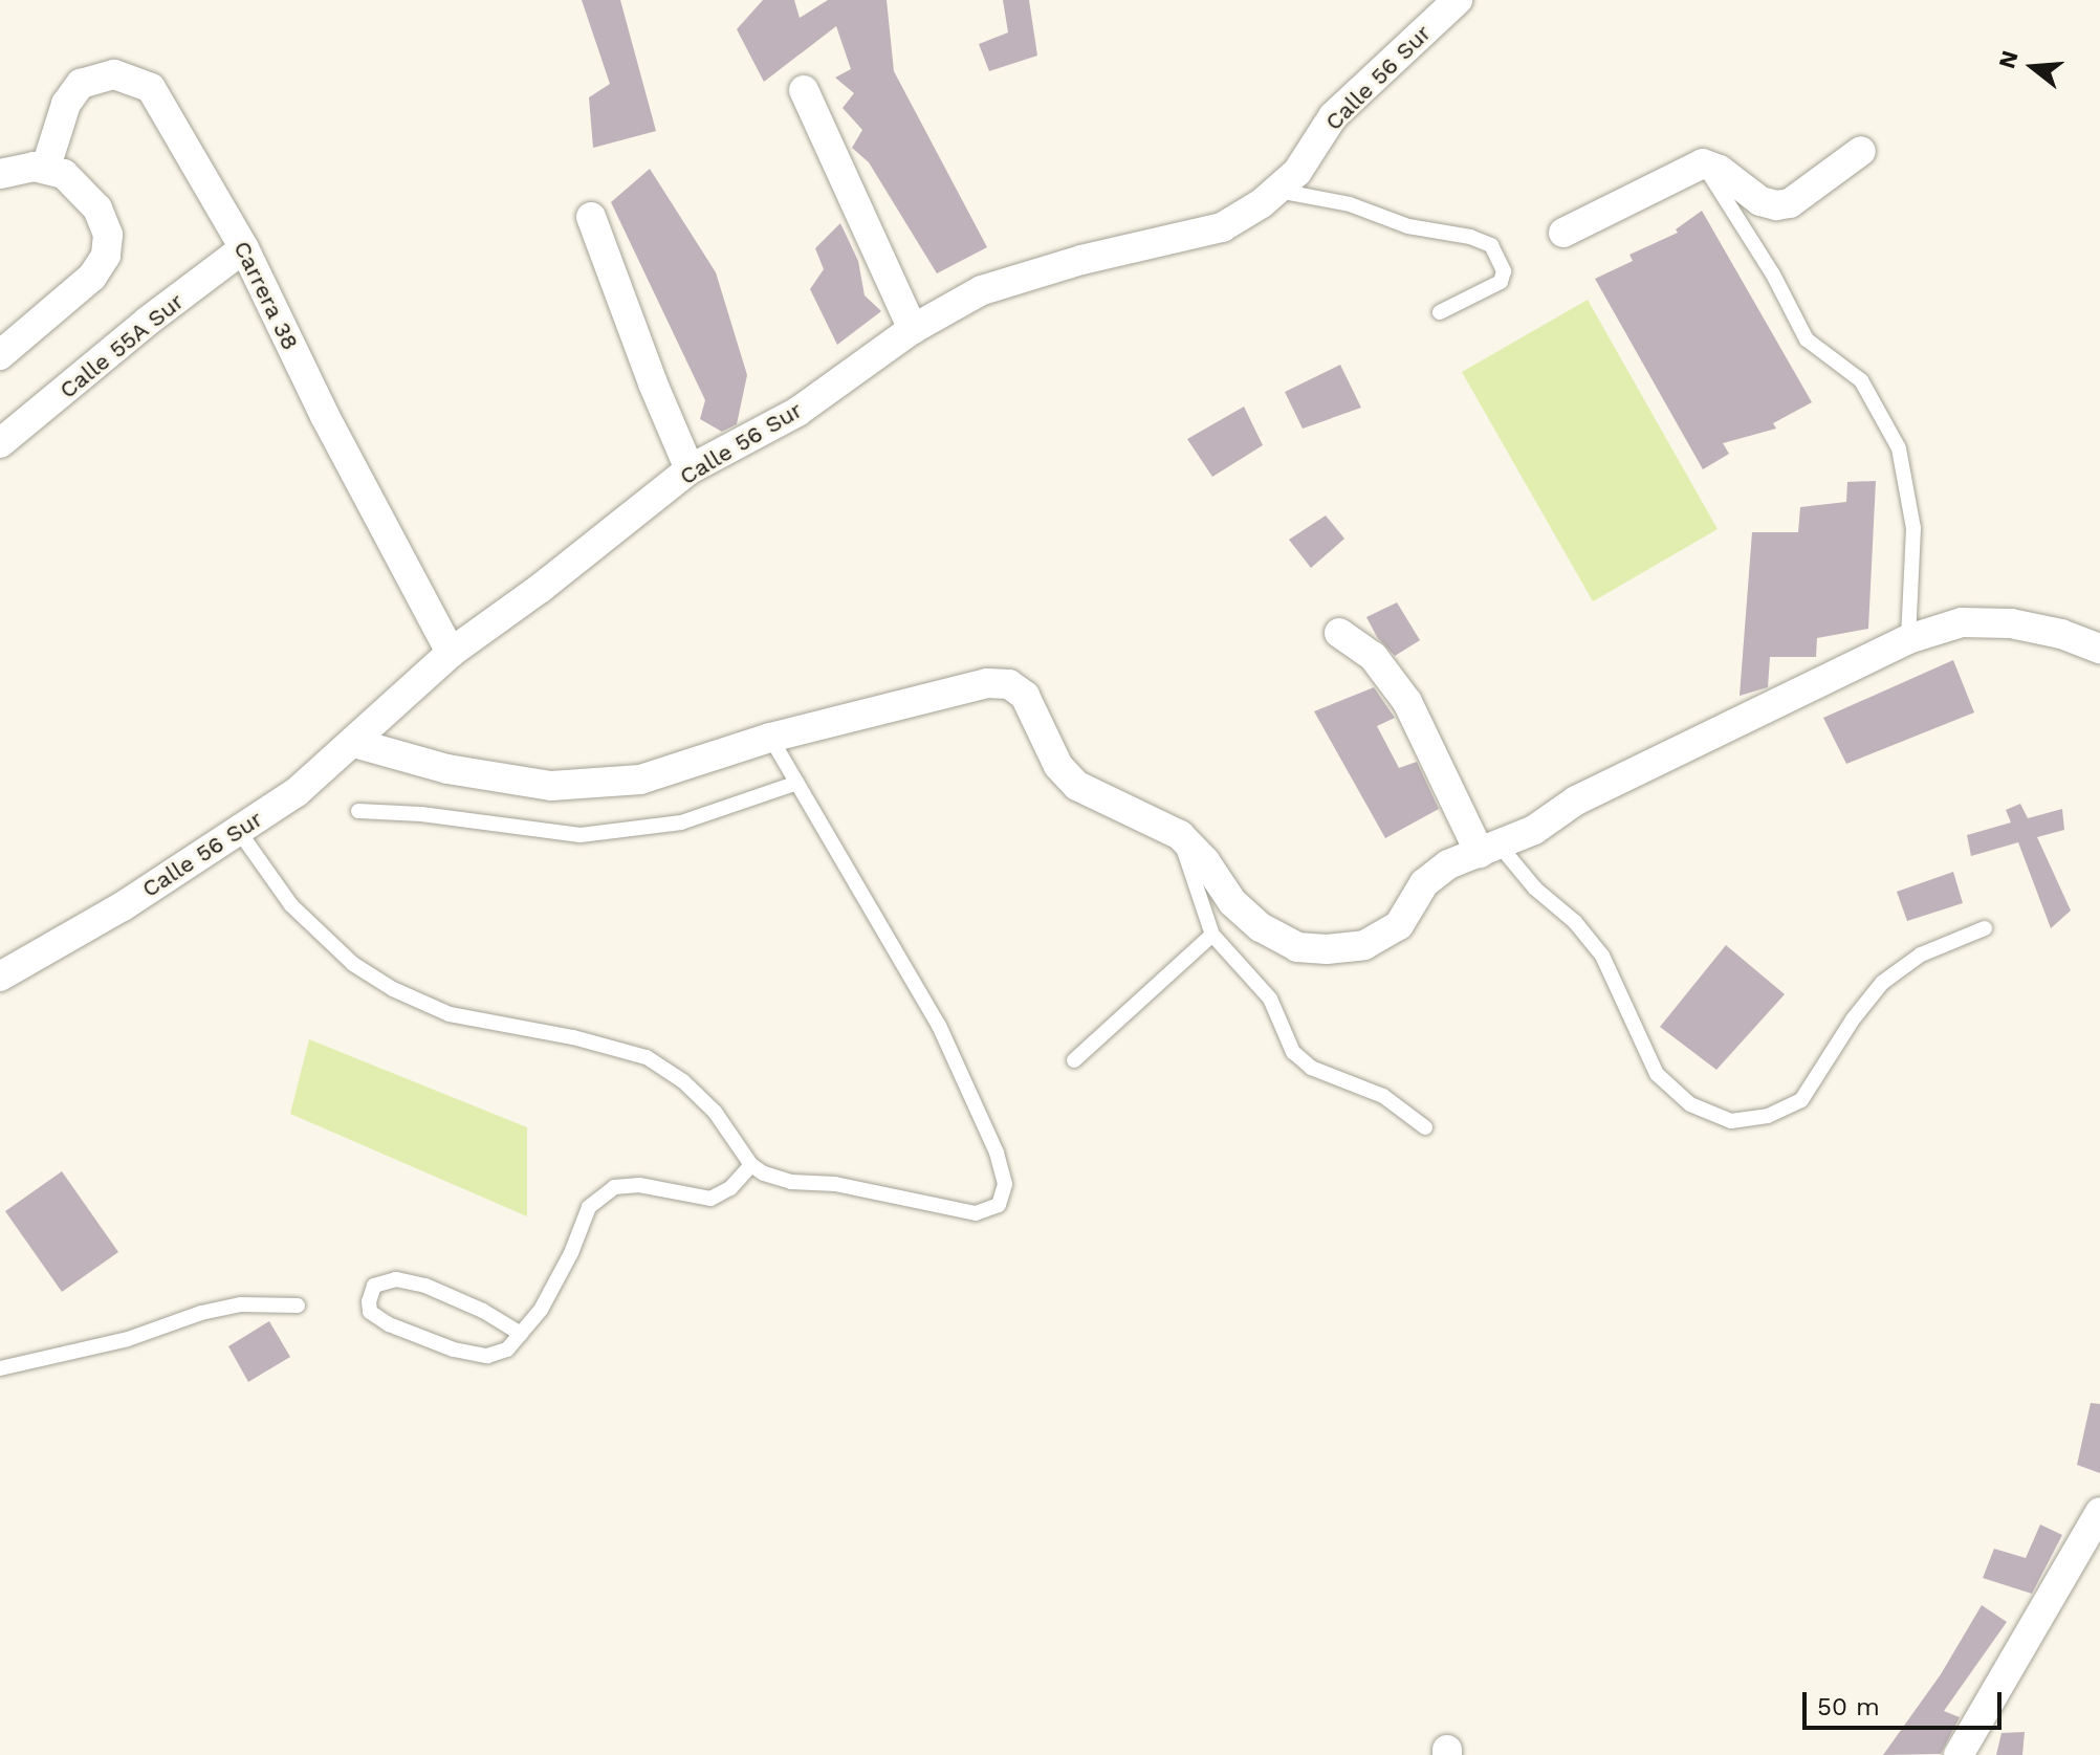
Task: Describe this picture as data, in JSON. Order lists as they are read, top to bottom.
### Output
{
  "streets": {
    "street": ["Calle 56 Sur", "Carrera 38", "Calle 55A Sur"]
  },
  "crossings": [
    ["Calle 56 Sur", "Carrera 38"],
    ["Carrera 38", "Calle 55A Sur"]
  ],
  "scale_bar": "50 m",
  "north": "left"
}
